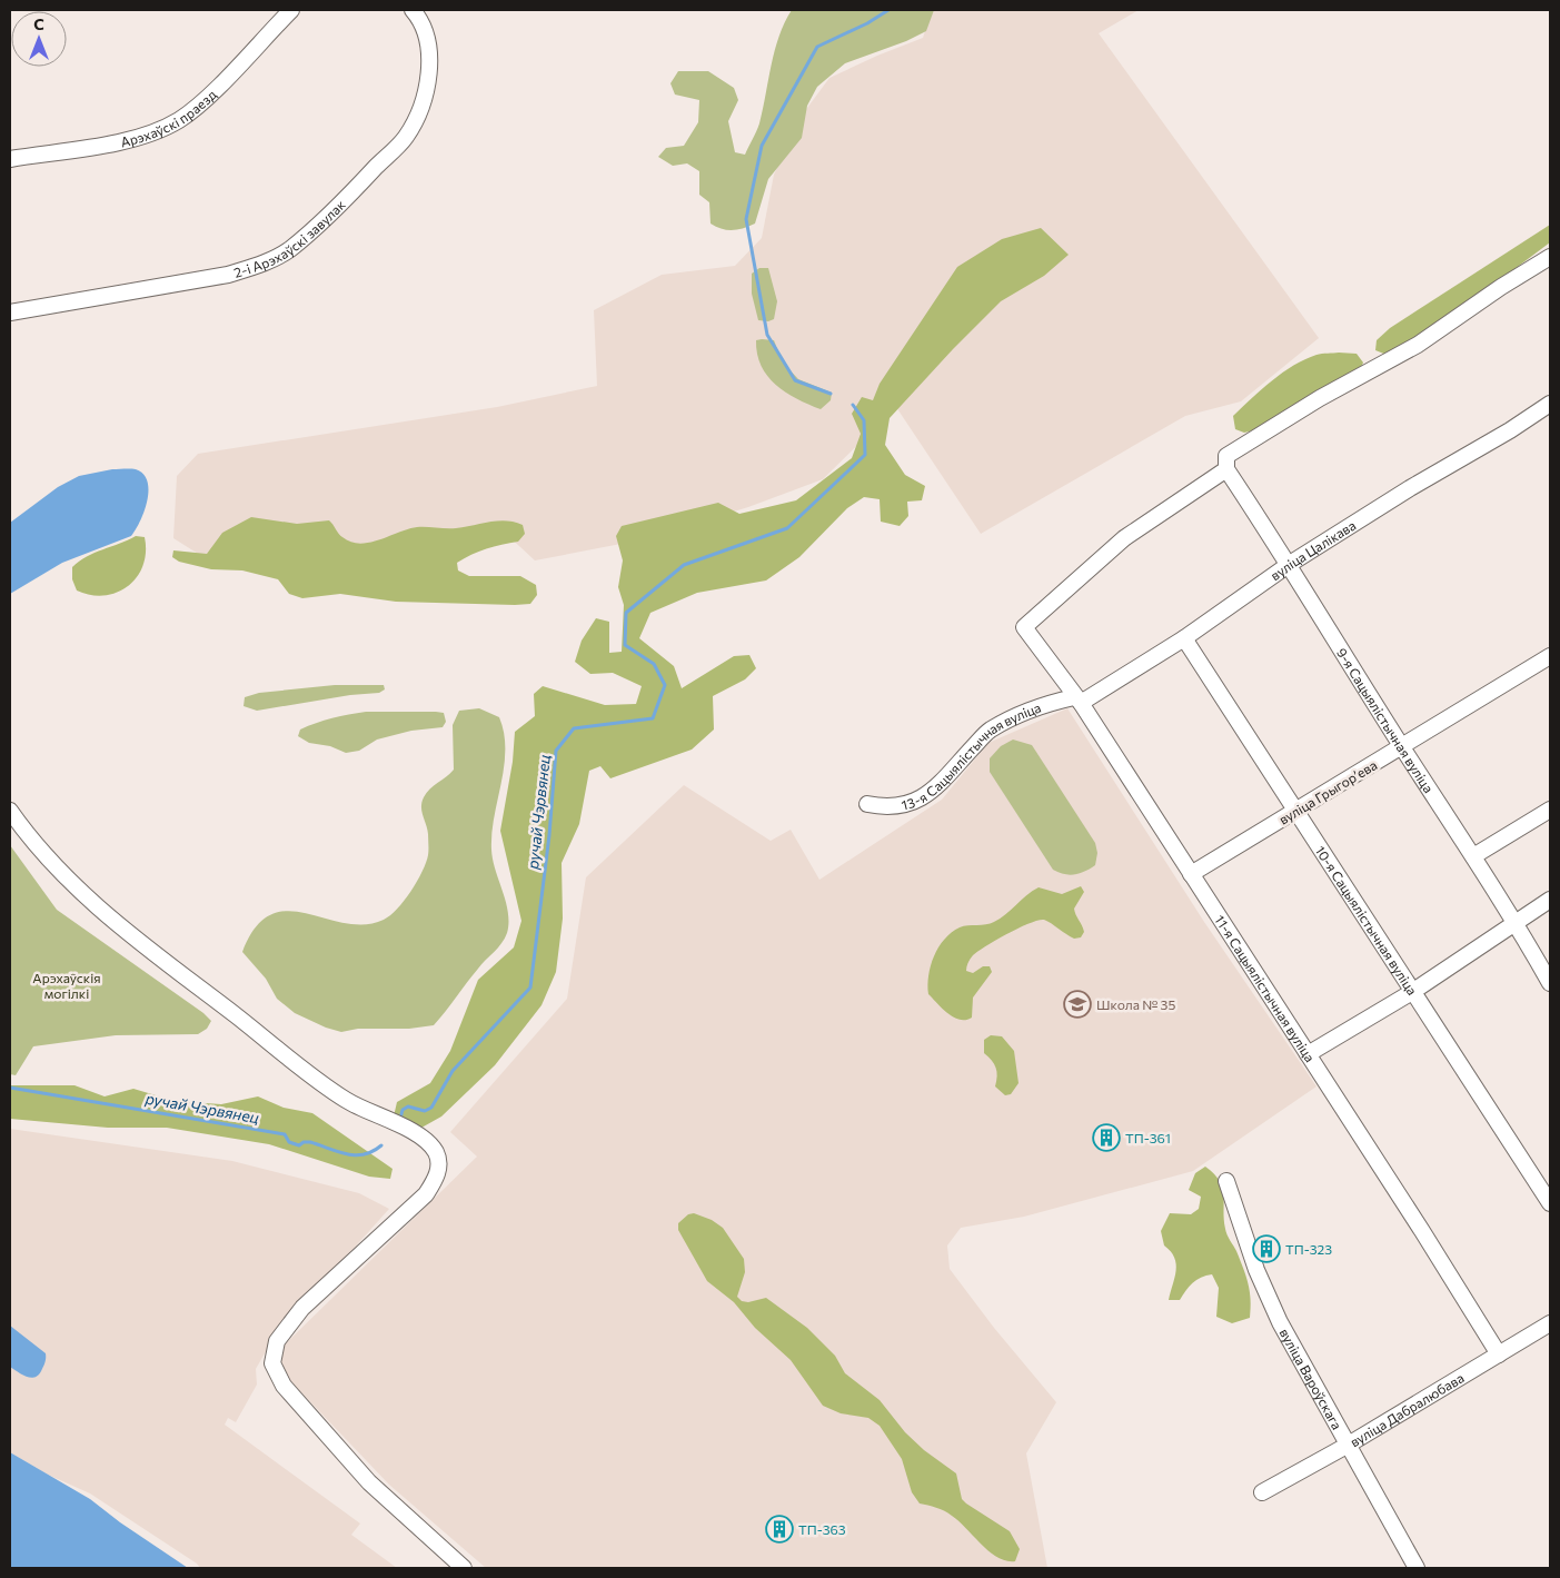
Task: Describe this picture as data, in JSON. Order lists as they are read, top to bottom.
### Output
{
  "streets": {
    "street": [
      "Арэхаўскі праезд",
      "2-і Арэхаўскі завулак",
      "вуліца Цалікава",
      "9-я Сацыялістычная вуліца",
      "13-я Сацыялістычная вуліца",
      "вуліца Грыгорʼева",
      "10-я Сацыялістычная вуліца",
      "11-я Сацыялістычная вуліца",
      "вуліца Вароўскага",
      "вуліца Дабралюбава"
    ]
  },
  "crossings": [
    ["вуліца Цалікава", "9-я Сацыялістычная вуліца"],
    ["вуліца Цалікава", "13-я Сацыялістычная вуліца"],
    ["вуліца Цалікава", "10-я Сацыялістычная вуліца"],
    ["вуліца Цалікава", "11-я Сацыялістычная вуліца"],
    ["9-я Сацыялістычная вуліца", "вуліца Грыгорʼева"],
    ["9-я Сацыялістычная вуліца", "11-я Сацыялістычная вуліца"],
    ["13-я Сацыялістычная вуліца", "11-я Сацыялістычная вуліца"],
    ["вуліца Грыгорʼева", "10-я Сацыялістычная вуліца"],
    ["вуліца Грыгорʼева", "11-я Сацыялістычная вуліца"],
    ["11-я Сацыялістычная вуліца", "вуліца Дабралюбава"],
    ["вуліца Вароўскага", "вуліца Дабралюбава"]
  ],
  "water": ["ручай Чэрвянец"],
  "parks": ["Арэхаўскія могілкі"],
  "places": {
    "school or university": ["Школа № 35"],
    "building": ["ТП-361", "ТП-323", "ТП-363"]
  },
  "north": "top"
}
